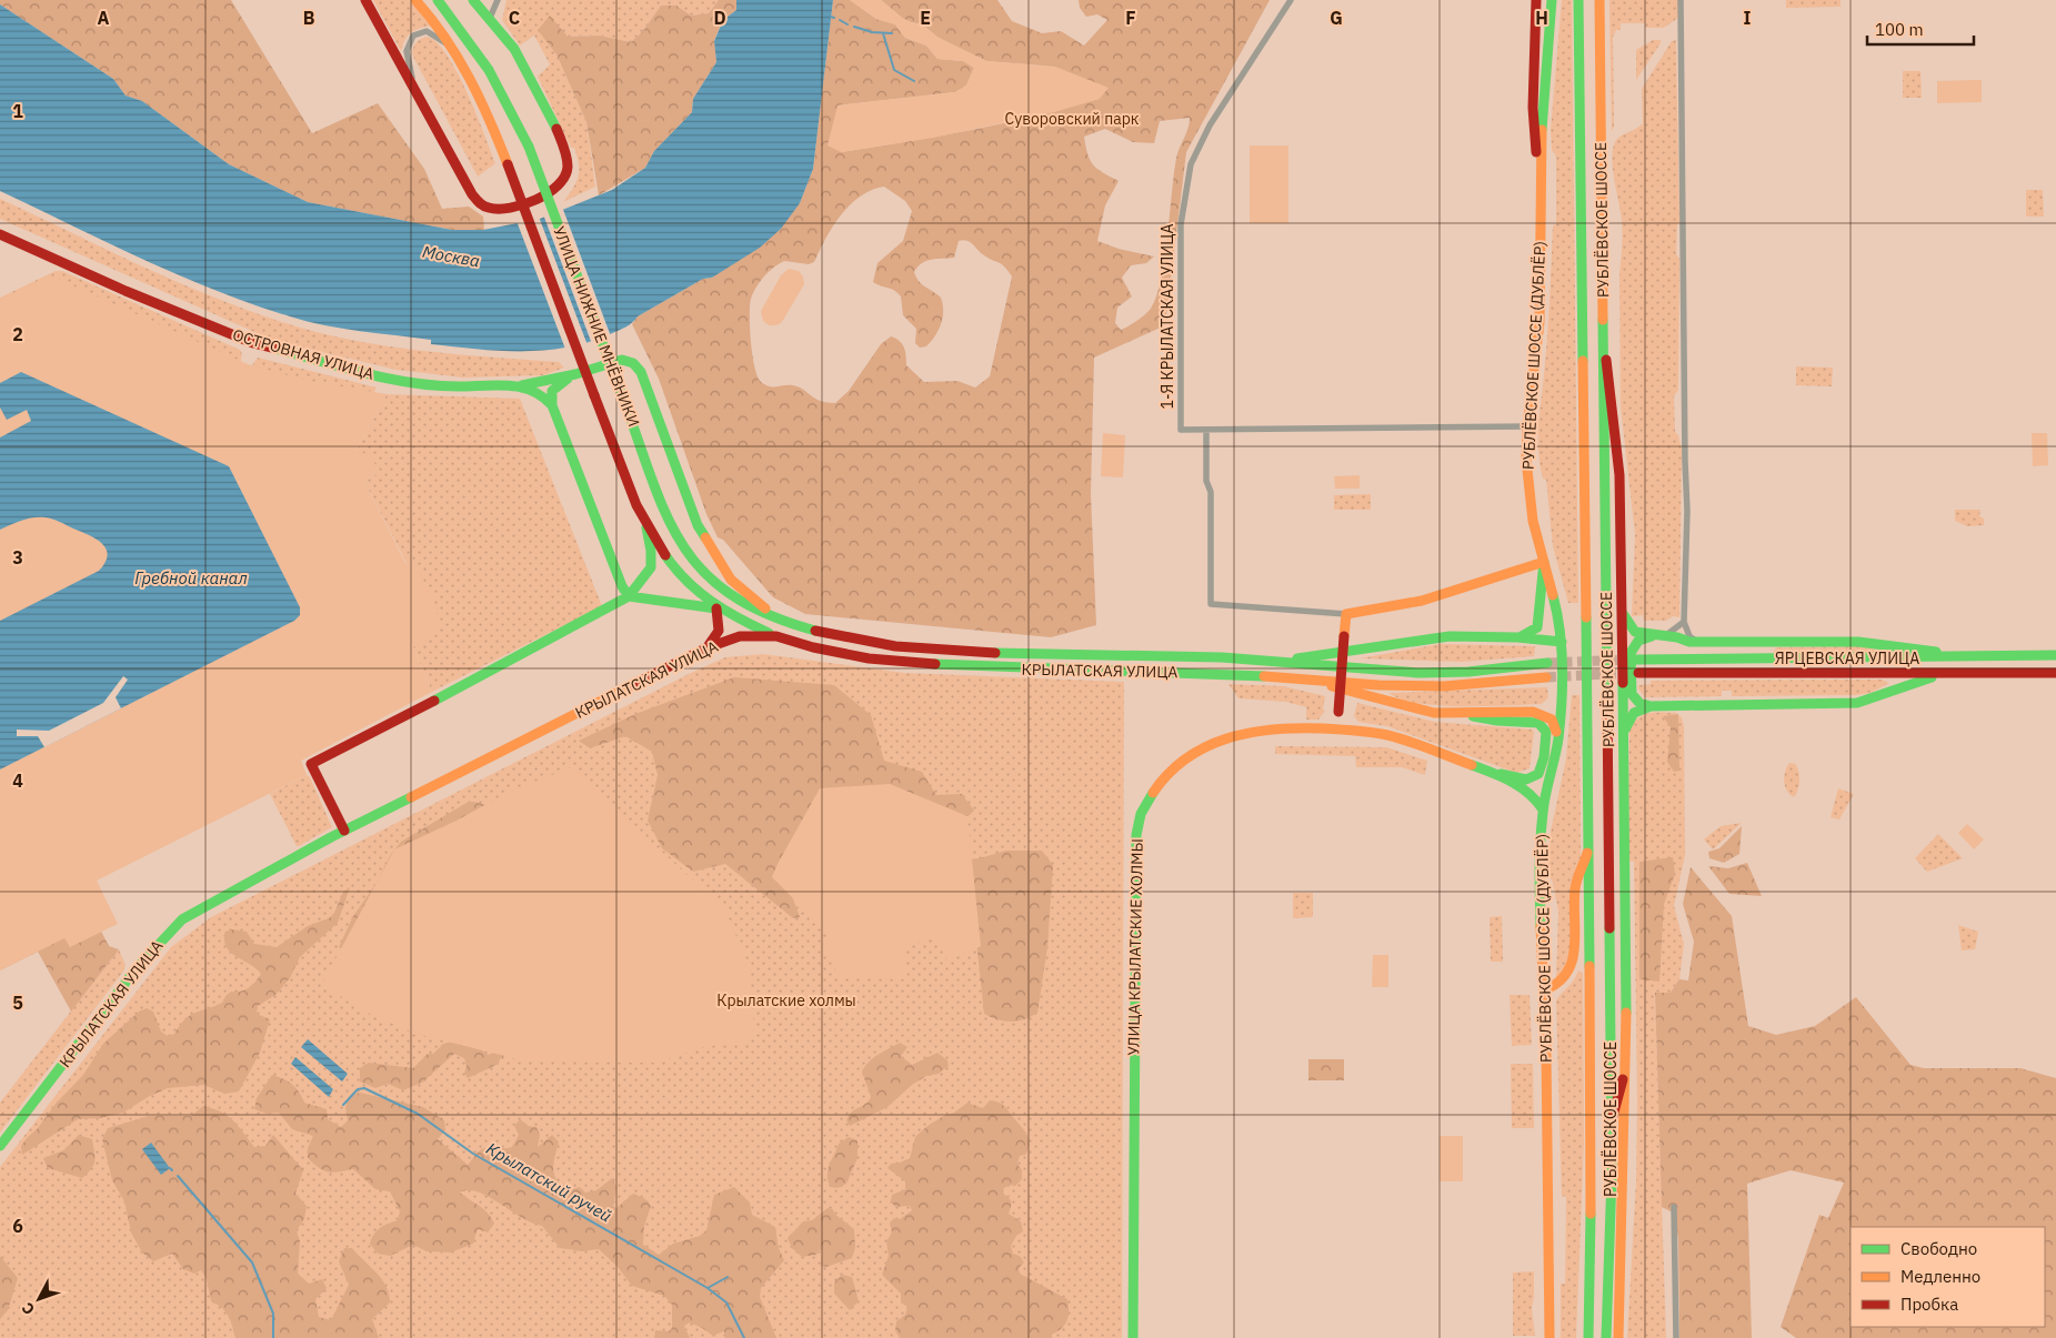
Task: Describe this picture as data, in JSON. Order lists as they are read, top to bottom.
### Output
{
  "streets": {
    "main road": [
      "РУБЛЁВСКОЕ ШОССЕ",
      "УЛИЦА НИЖНИЕ МНЁВНИКИ",
      "ОСТРОВНАЯ УЛИЦА",
      "РУБЛЁВСКОЕ ШОССЕ (ДУБЛЁР)",
      "ЯРЦЕВСКАЯ УЛИЦА",
      "КРЫЛАТСКАЯ УЛИЦА",
      "УЛИЦА КРЫЛАТСКИЕ ХОЛМЫ"
    ],
    "street": ["1-Я КРЫЛАТСКАЯ УЛИЦА"]
  },
  "crossings": [
    ["УЛИЦА НИЖНИЕ МНЁВНИКИ", "КРЫЛАТСКАЯ УЛИЦА"],
    ["РУБЛЁВСКОЕ ШОССЕ (ДУБЛЁР)", "УЛИЦА КРЫЛАТСКИЕ ХОЛМЫ"]
  ],
  "water": ["Москва", "Гребной канал", "Крылатский ручей"],
  "parks": ["Суворовский парк", "Крылатские холмы"],
  "legend": ["Свободно", "Медленно", "Пробка"],
  "scale_bar": "100 m",
  "north": "bottom left",
  "grid": {
    "columns": [
      "A",
      "B",
      "C",
      "D",
      "E",
      "F",
      "G",
      "H",
      "I"
    ],
    "rows": [
      "1",
      "2",
      "3",
      "4",
      "5",
      "6"
    ]
  }
}
